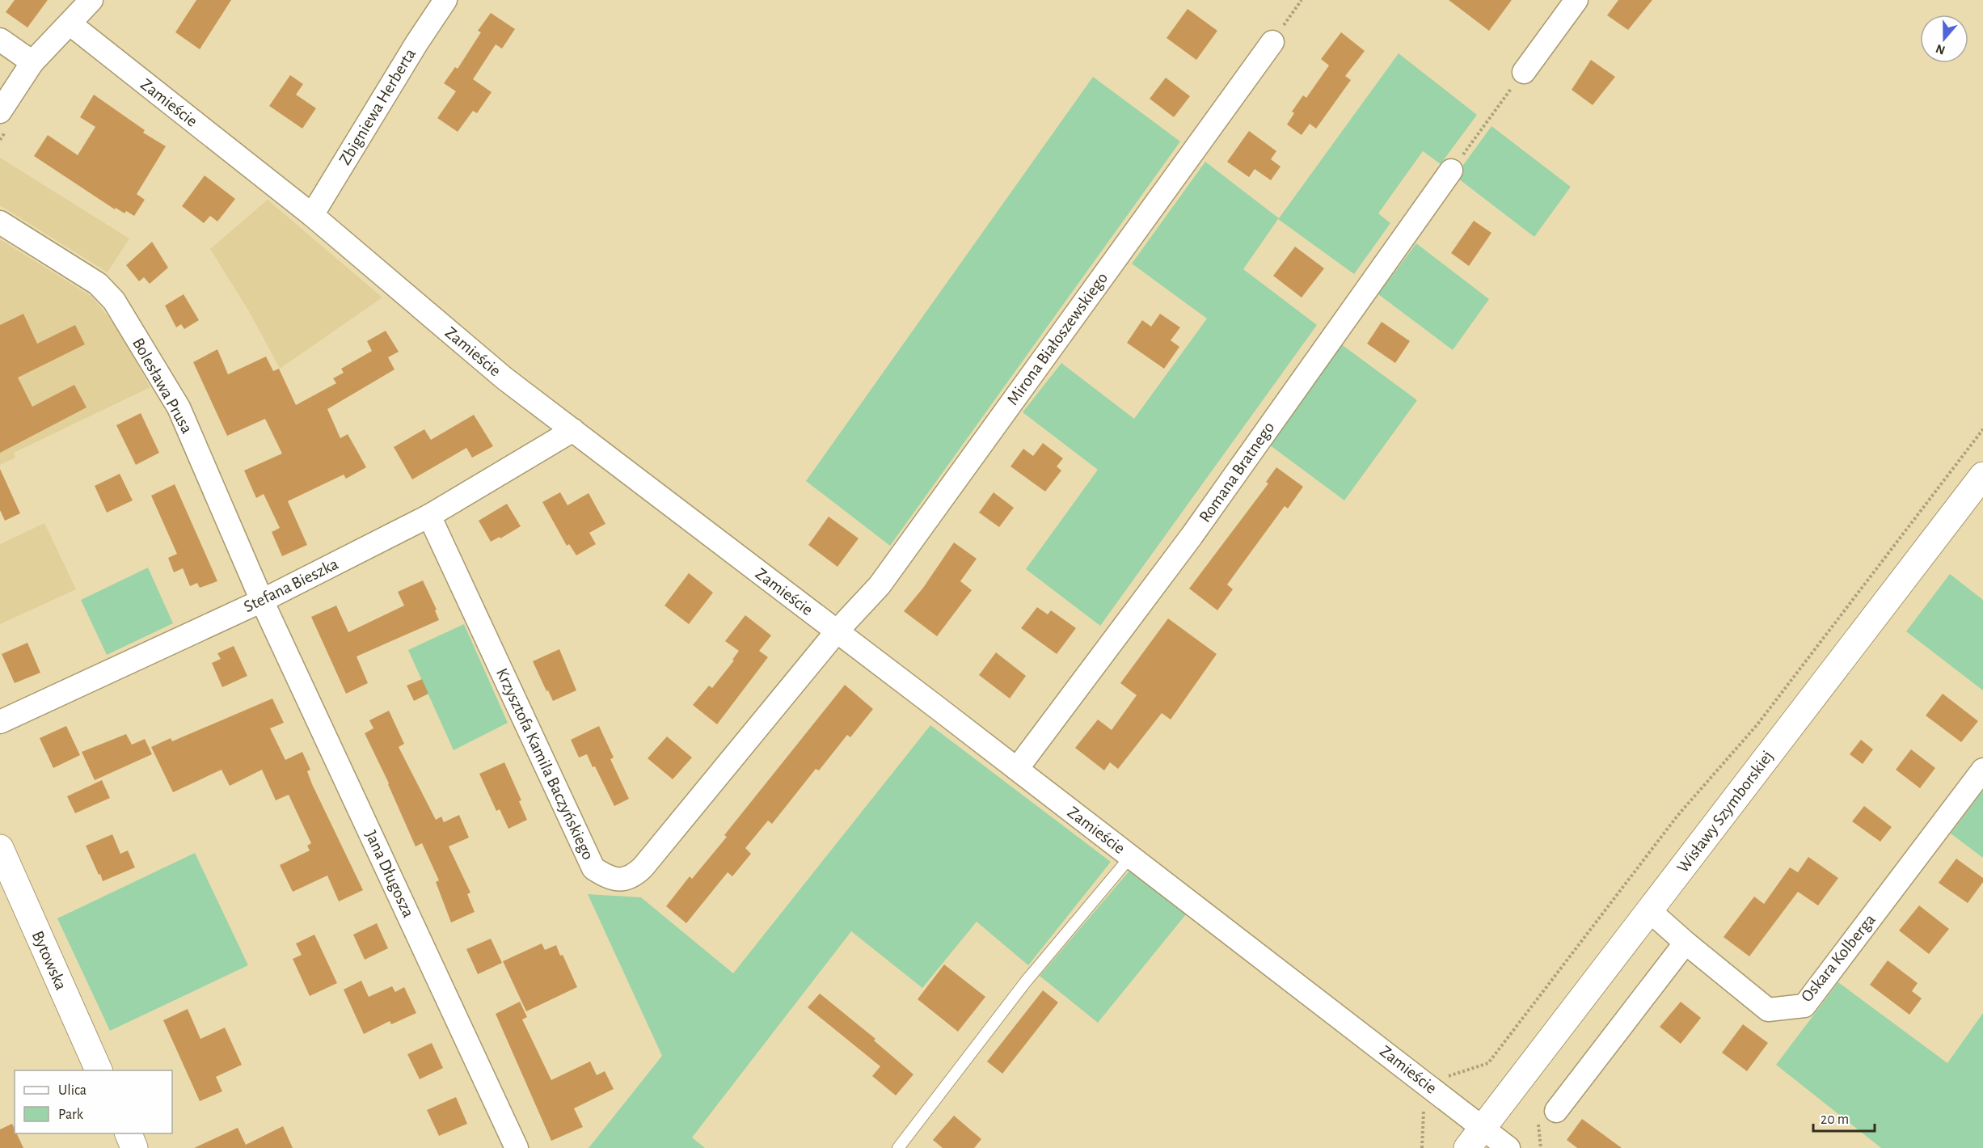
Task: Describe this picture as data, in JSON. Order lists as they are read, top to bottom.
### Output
{
  "streets": {
    "main road": ["Wisławy Szymborskiej", "Bytowska"],
    "street": [
      "Zamieście",
      "Zbigniewa Herberta",
      "Mirona Białoszewskiego",
      "Bolesława Prusa",
      "Romana Bratnego",
      "Stefana Bieszka",
      "Krzysztofa Kamila Baczyńskiego",
      "Jana Długosza",
      "Oskara Kolberga"
    ]
  },
  "crossings": [
    ["Zamieście", "Zbigniewa Herberta"],
    ["Zamieście", "Mirona Białoszewskiego"],
    ["Zamieście", "Romana Bratnego"],
    ["Zamieście", "Stefana Bieszka"],
    ["Zamieście", "Krzysztofa Kamila Baczyńskiego"],
    ["Zamieście", "Wisławy Szymborskiej"],
    ["Mirona Białoszewskiego", "Krzysztofa Kamila Baczyńskiego"],
    ["Bolesława Prusa", "Stefana Bieszka"],
    ["Bolesława Prusa", "Jana Długosza"],
    ["Stefana Bieszka", "Krzysztofa Kamila Baczyńskiego"],
    ["Stefana Bieszka", "Jana Długosza"],
    ["Wisławy Szymborskiej", "Oskara Kolberga"]
  ],
  "legend": ["Ulica", "Park"],
  "scale_bar": "20 m",
  "north": "bottom"
}
